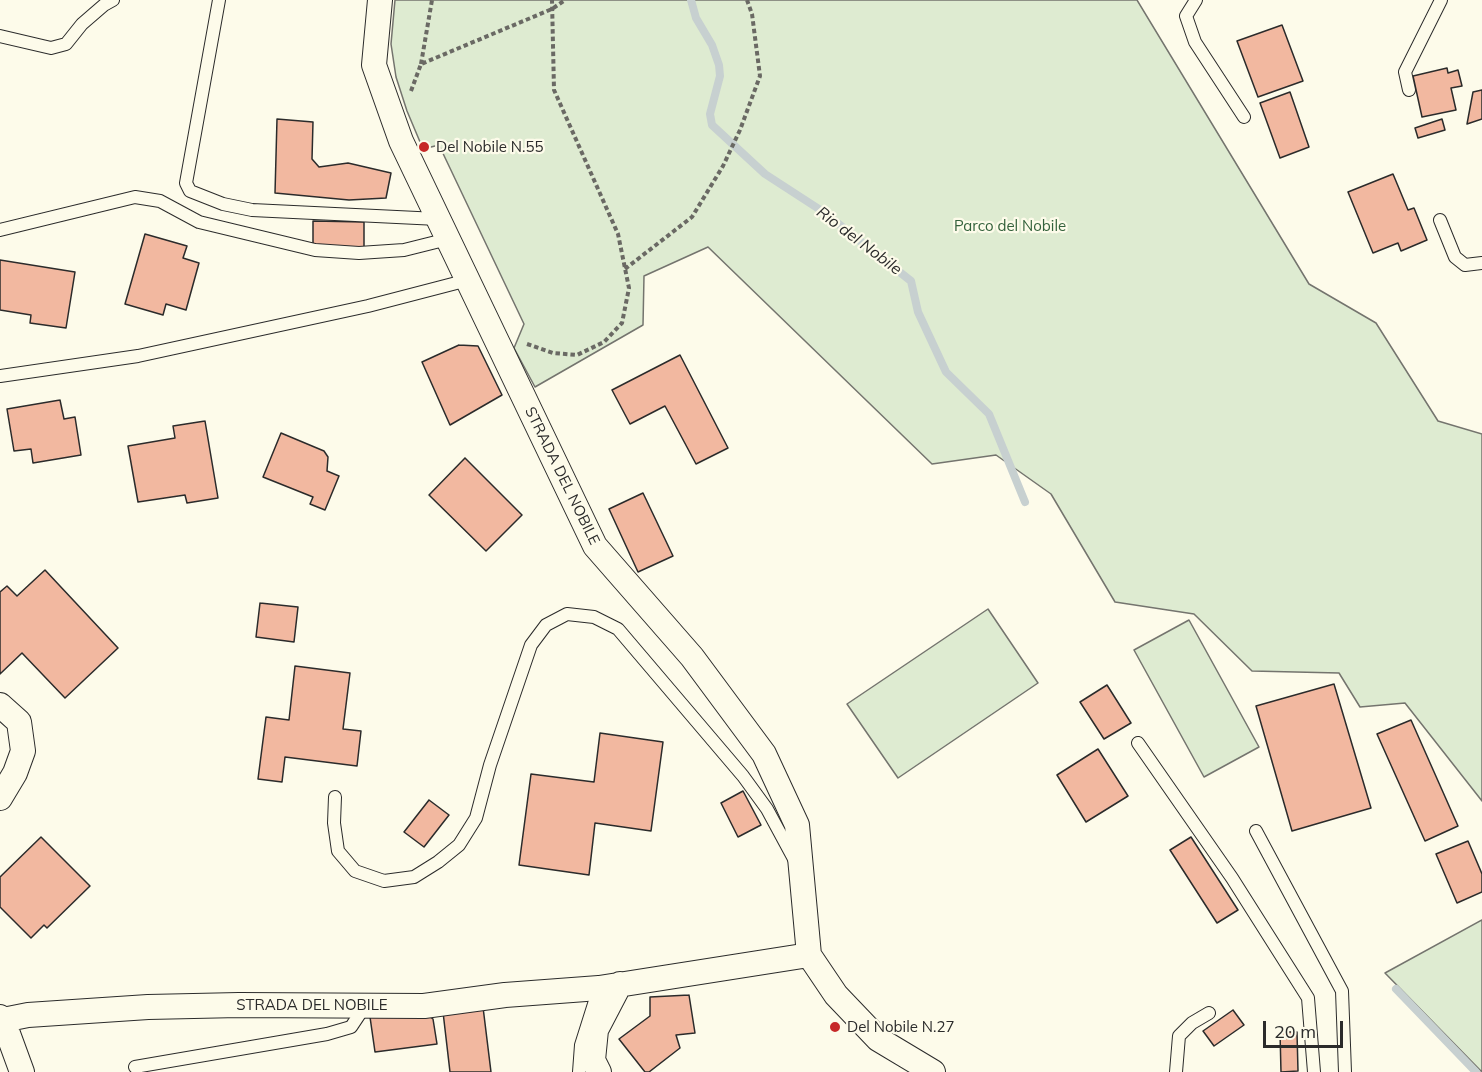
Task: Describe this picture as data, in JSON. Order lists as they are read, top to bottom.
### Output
{
  "streets": {
    "street": ["STRADA DEL NOBILE"]
  },
  "water": ["Rio del Nobile"],
  "parks": ["Parco del Nobile"],
  "places": ["Del Nobile N.55", "Del Nobile N.27"],
  "scale_bar": "20 m"
}
